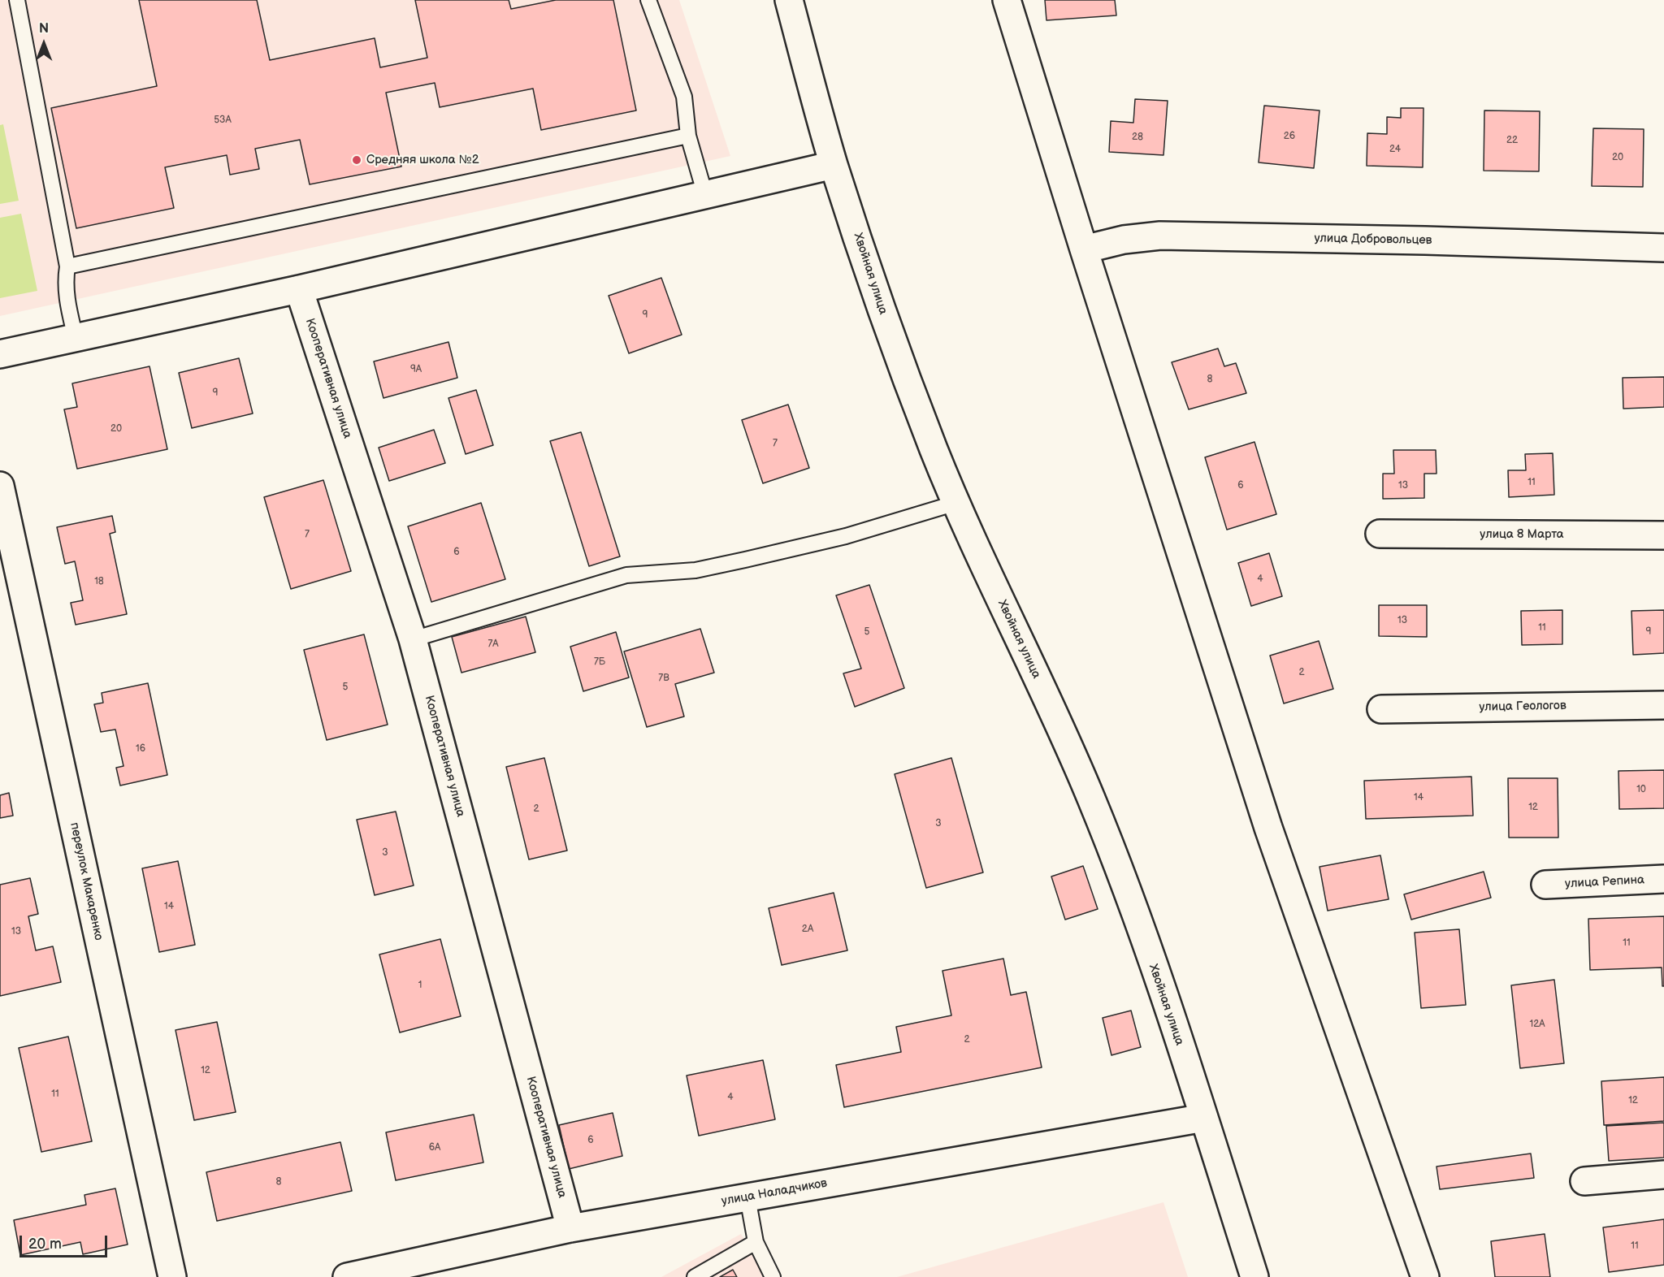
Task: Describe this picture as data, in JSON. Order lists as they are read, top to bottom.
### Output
{
  "streets": {
    "street": [
      "улица Добровольцев",
      "Хвойная улица",
      "Кооперативная улица",
      "улица 8 Марта",
      "улица Геологов",
      "переулок Макаренко",
      "улица Репина",
      "улица Наладчиков"
    ]
  },
  "crossings": [
    ["Хвойная улица", "улица Наладчиков"],
    ["Кооперативная улица", "улица Наладчиков"]
  ],
  "places": ["Средняя школа №2"],
  "house_numbers": [
    "53А",
    "26",
    "28",
    "22",
    "24",
    "20",
    "9",
    "9А",
    "8",
    "9",
    "20",
    "7",
    "11",
    "6",
    "13",
    "7",
    "6",
    "4",
    "18",
    "13",
    "11",
    "5",
    "9",
    "7А",
    "7Б",
    "2",
    "7В",
    "5",
    "16",
    "10",
    "14",
    "12",
    "2",
    "3",
    "3",
    "14",
    "2А",
    "13",
    "11",
    "1",
    "12А",
    "2",
    "12",
    "11",
    "4",
    "12",
    "6",
    "6А",
    "8",
    "11"
  ],
  "scale_bar": "20 m",
  "north": "top"
}
